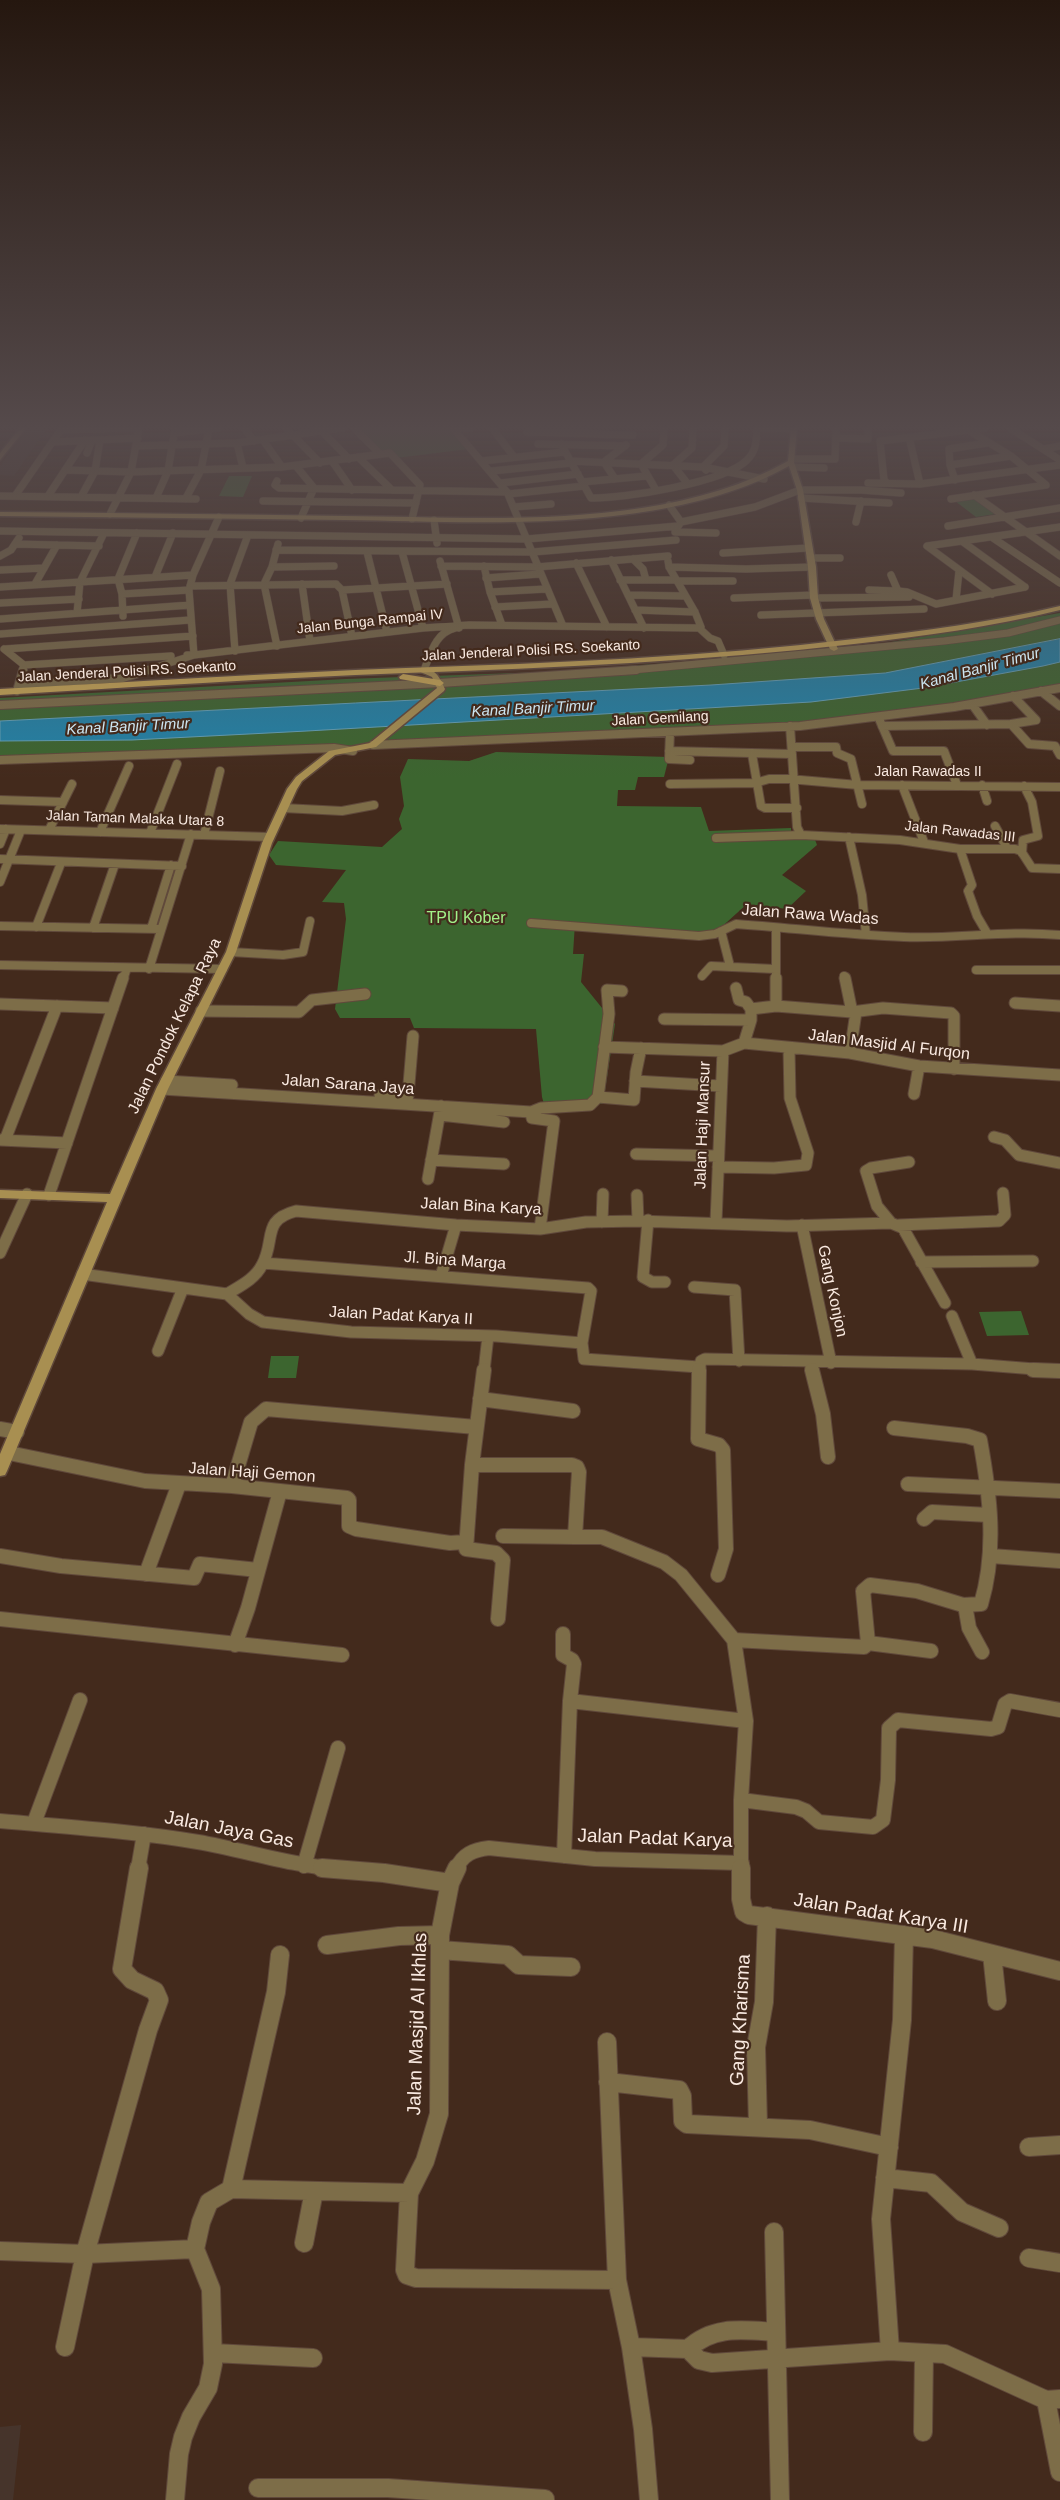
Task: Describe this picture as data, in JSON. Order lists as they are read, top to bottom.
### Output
{
  "streets": {
    "main road": ["Jalan Jenderal Polisi RS. Soekanto"],
    "street": [
      "Jalan Bunga Rampai IV",
      "Jalan Gemilang",
      "Jalan Rawadas II",
      "Jalan Taman Malaka Utara 8",
      "Jalan Rawadas III",
      "Jalan Rawa Wadas",
      "Jalan Pondok Kelapa Raya",
      "Jalan Masjid Al Furqon",
      "Jalan Sarana Jaya",
      "Jalan Haji Mansur",
      "Jalan Bina Karya",
      "Jl. Bina Marga",
      "Gang Konjon",
      "Jalan Padat Karya II",
      "Jalan Haji Gemon",
      "Jalan Jaya Gas",
      "Jalan Padat Karya",
      "Jalan Padat Karya III",
      "Gang Kharisma",
      "Jalan Masjid Al Ikhlas"
    ]
  },
  "crossings": [
    ["Jalan Bunga Rampai IV", "Jalan Jenderal Polisi RS. Soekanto"],
    ["Jalan Jenderal Polisi RS. Soekanto", "Jalan Pondok Kelapa Raya"],
    ["Jalan Gemilang", "Jalan Pondok Kelapa Raya"],
    ["Jalan Taman Malaka Utara 8", "Jalan Pondok Kelapa Raya"],
    ["Jalan Pondok Kelapa Raya", "Jalan Sarana Jaya"],
    ["Jalan Pondok Kelapa Raya", "Jalan Haji Gemon"],
    ["Jalan Masjid Al Furqon", "Jalan Haji Mansur"],
    ["Jalan Haji Mansur", "Jalan Bina Karya"],
    ["Jalan Bina Karya", "Jl. Bina Marga"],
    ["Jalan Bina Karya", "Gang Konjon"],
    ["Jalan Bina Karya", "Jalan Padat Karya II"],
    ["Jl. Bina Marga", "Jalan Padat Karya II"],
    ["Jalan Jaya Gas", "Jalan Padat Karya"],
    ["Jalan Jaya Gas", "Jalan Masjid Al Ikhlas"],
    ["Jalan Padat Karya", "Jalan Padat Karya III"],
    ["Jalan Padat Karya", "Jalan Masjid Al Ikhlas"],
    ["Jalan Padat Karya III", "Gang Kharisma"]
  ],
  "water": ["Kanal Banjir Timur"],
  "parks": ["TPU Kober"]
}
